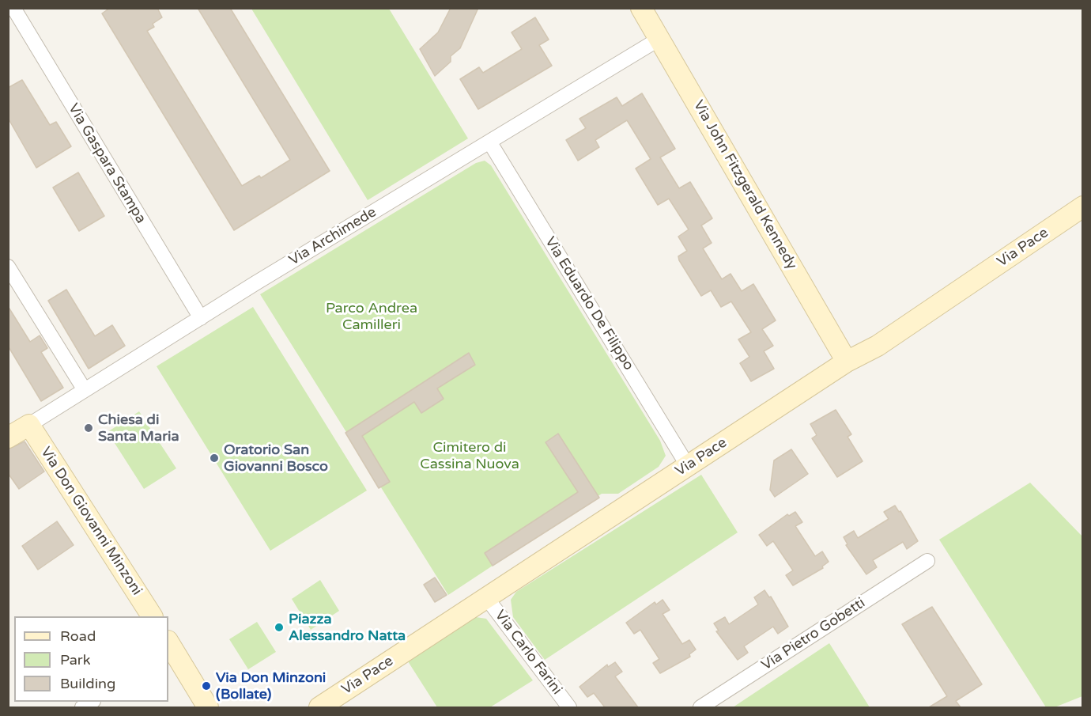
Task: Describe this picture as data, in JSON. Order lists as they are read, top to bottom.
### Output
{
  "streets": {
    "street": [
      "Via Gaspara Stampa",
      "Via John Fitzgerald Kennedy",
      "Via Archimede",
      "Via Pace",
      "Via Eduardo De Filippo",
      "Via Don Giovanni Minzoni",
      "Via Pietro Gobetti",
      "Via Carlo Farini"
    ]
  },
  "crossings": [
    ["Via Gaspara Stampa", "Via Archimede"],
    ["Via John Fitzgerald Kennedy", "Via Archimede"],
    ["Via John Fitzgerald Kennedy", "Via Pace"],
    ["Via Archimede", "Via Eduardo De Filippo"],
    ["Via Archimede", "Via Don Giovanni Minzoni"],
    ["Via Pace", "Via Eduardo De Filippo"],
    ["Via Pace", "Via Carlo Farini"]
  ],
  "parks": ["Parco Andrea Camilleri", "Cimitero di Cassina Nuova"],
  "places": [
    "Chiesa di Santa Maria",
    "Oratorio San Giovanni Bosco",
    "Piazza Alessandro Natta",
    "Via Don Minzoni (Bollate)"
  ],
  "legend": ["Road", "Park", "Building"]
}
